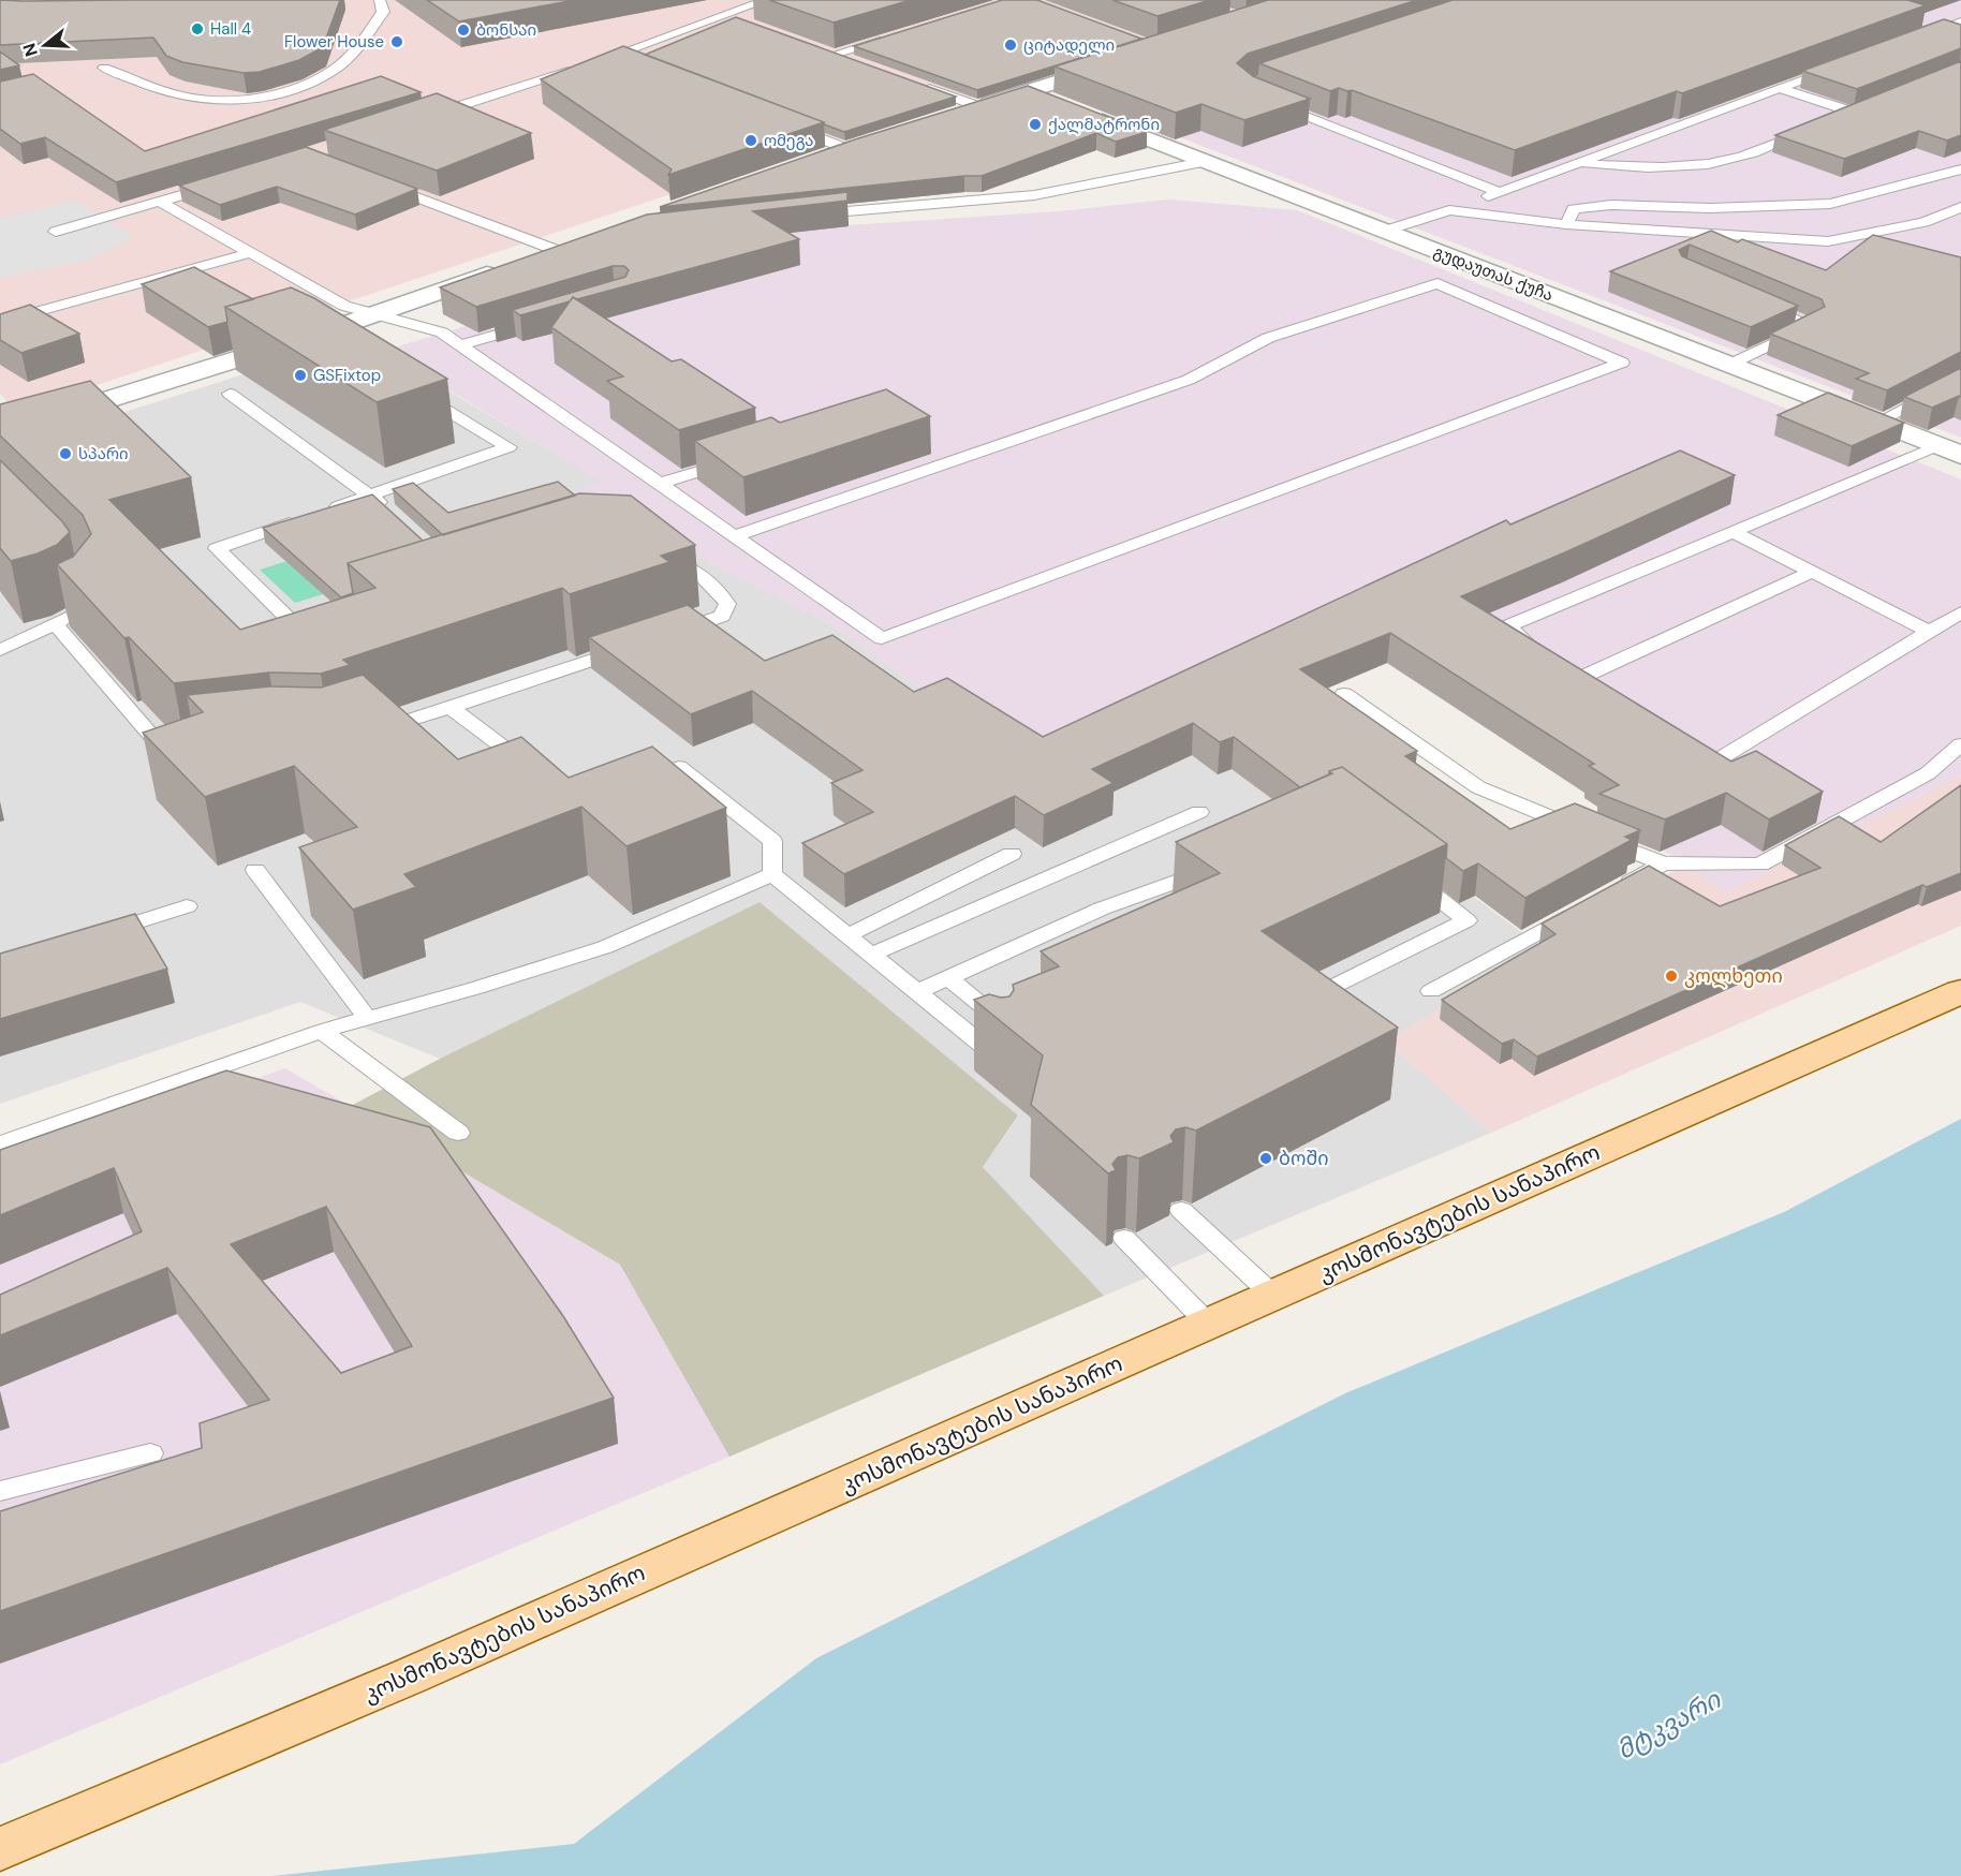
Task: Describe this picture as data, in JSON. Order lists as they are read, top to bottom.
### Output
{
  "streets": {
    "main road": ["კოსმონავტების სანაპირო"],
    "street": ["გუდაუთას ქუჩა"]
  },
  "water": ["მტკვარი"],
  "places": [
    "Hall 4",
    "ბონსაი",
    "Flower House",
    "ციტადელი",
    "ქალმატრონი",
    "ომეგა",
    "GSFixtop",
    "სპარი",
    "კოლხეთი",
    "ბოში"
  ],
  "north": "left"
}
